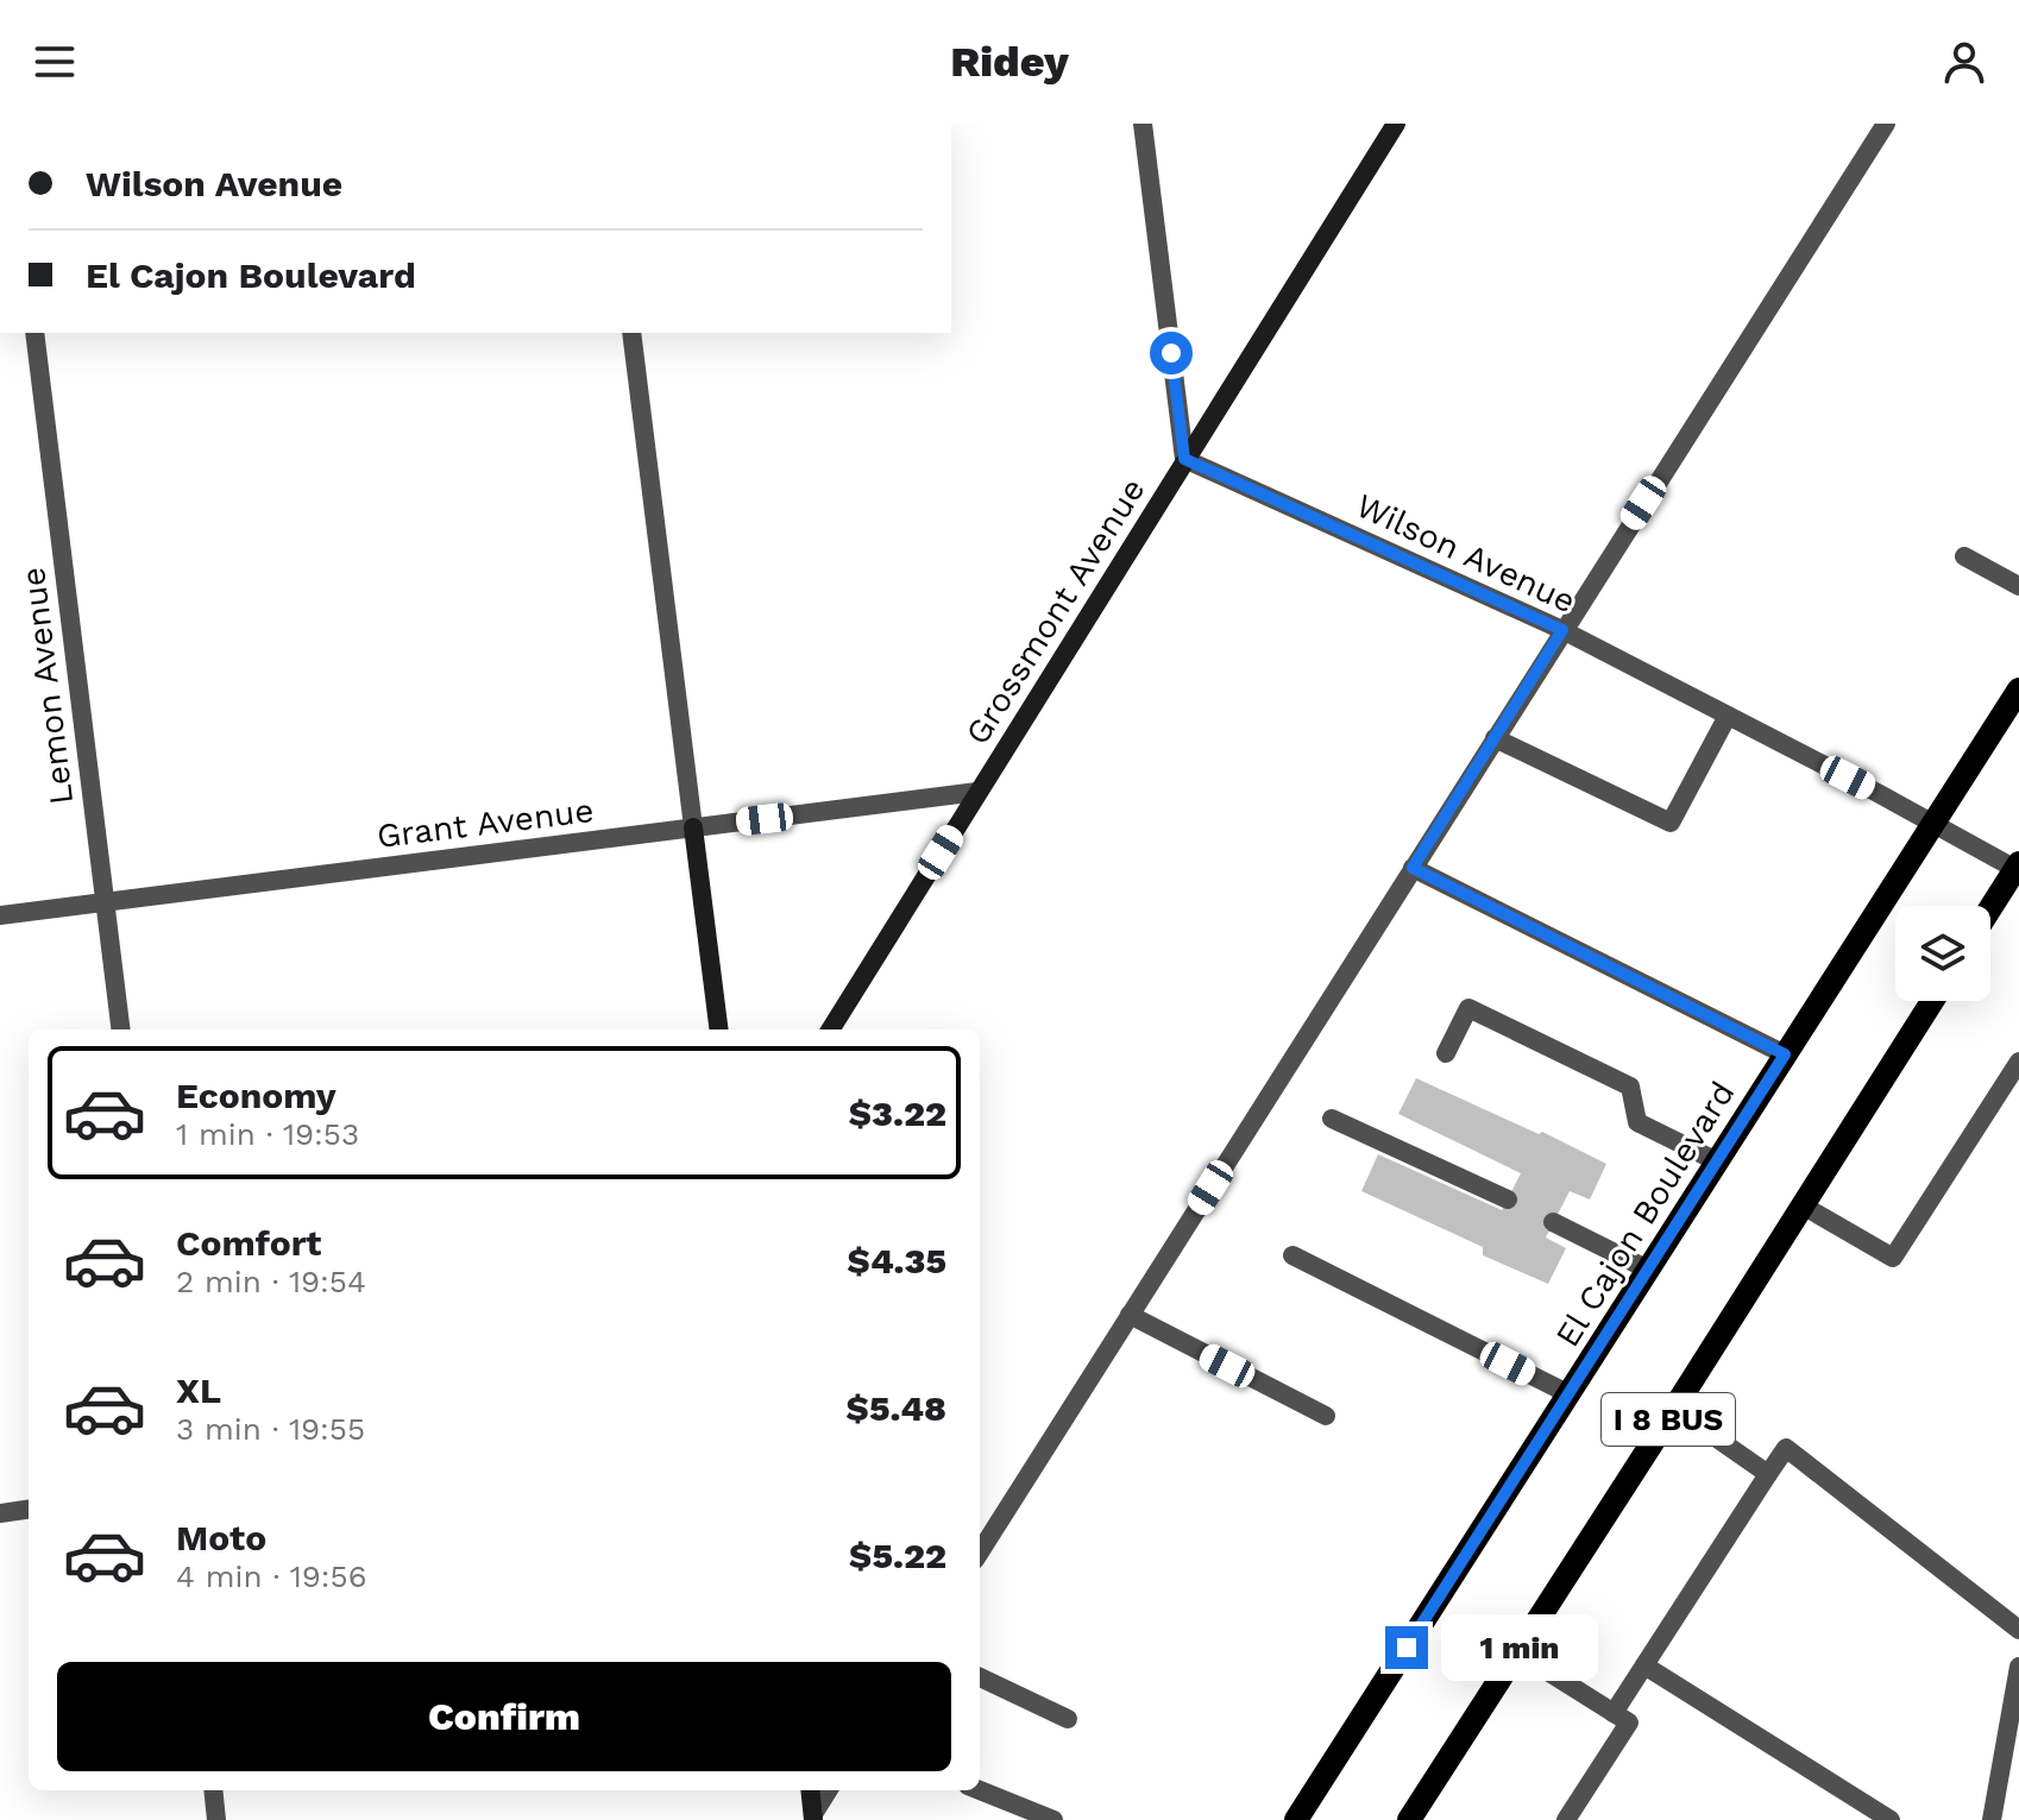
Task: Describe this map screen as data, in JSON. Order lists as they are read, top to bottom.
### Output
{
  "streets": {
    "main road": ["El Cajon Boulevard", "I 8 BUS"],
    "street": [
      "Wilson Avenue",
      "Grossmont Avenue",
      "Lemon Avenue",
      "Grant Avenue"
    ]
  },
  "crossings": [
    ["Wilson Avenue", "Grossmont Avenue"],
    ["Wilson Avenue", "El Cajon Boulevard"],
    ["Grossmont Avenue", "Grant Avenue"],
    ["Lemon Avenue", "Grant Avenue"]
  ],
  "page": {
    "header": "Ridey",
    "banner": ["Wilson Avenue", "El Cajon Boulevard"],
    "list": [
      {
        "name": "Economy",
        "note": "1 min · 19:53",
        "value": "$3.22"
      },
      {
        "name": "Comfort",
        "note": "2 min · 19:54",
        "value": "$4.35"
      },
      {
        "name": "XL",
        "note": "3 min · 19:55",
        "value": "$5.48"
      },
      {
        "name": "Moto",
        "note": "4 min · 19:56",
        "value": "$5.22"
      }
    ],
    "bubble": "1 min",
    "buttons": "Confirm"
  }
}
